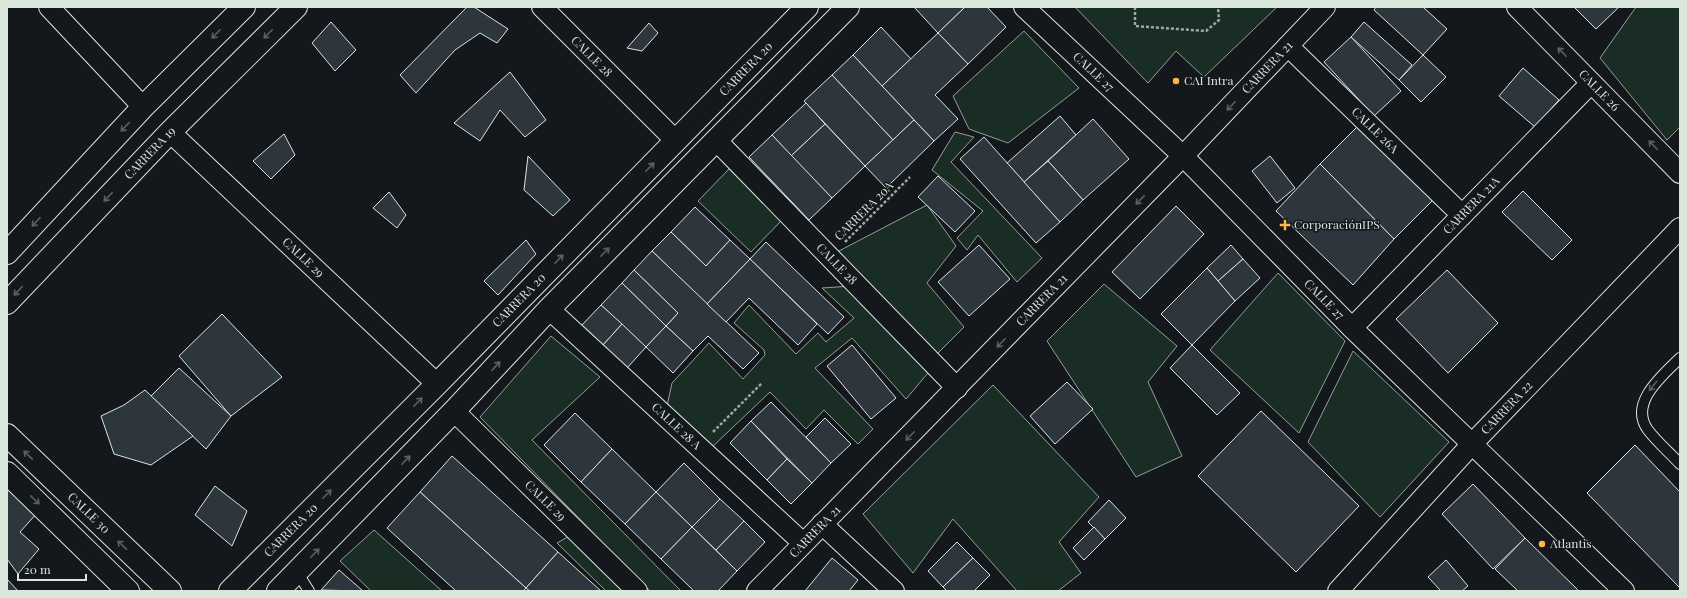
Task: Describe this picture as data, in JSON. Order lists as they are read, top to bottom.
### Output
{
  "streets": {
    "main road": ["CARRERA 20", "CARRERA 19", "CALLE 30"],
    "street": [
      "CALLE 28",
      "CARRERA 21",
      "CALLE 27",
      "CALLE 26",
      "CALLE 26A",
      "CARRERA 21A",
      "CALLE 29",
      "CARRERA 22",
      "CALLE 28 A"
    ],
    "path": ["CARRERA 20A"]
  },
  "crossings": [
    ["CALLE 28", "CARRERA 21"],
    ["CALLE 28", "CARRERA 20"],
    ["CALLE 28", "CARRERA 20A"],
    ["CARRERA 21", "CALLE 27"],
    ["CARRERA 21", "CALLE 26A"],
    ["CARRERA 21", "CALLE 28 A"],
    ["CARRERA 20", "CALLE 29"],
    ["CALLE 27", "CARRERA 21A"],
    ["CALLE 27", "CARRERA 22"],
    ["CALLE 26", "CARRERA 21A"],
    ["CALLE 26A", "CARRERA 21A"],
    ["CARRERA 19", "CALLE 29"]
  ],
  "one_way": ["CARRERA 21", "CALLE 26"],
  "places": {
    "other": ["CAI Intra", "Atlantis"],
    "health": ["CorporaciónIPS"]
  },
  "scale_bar": "20 m"
}
